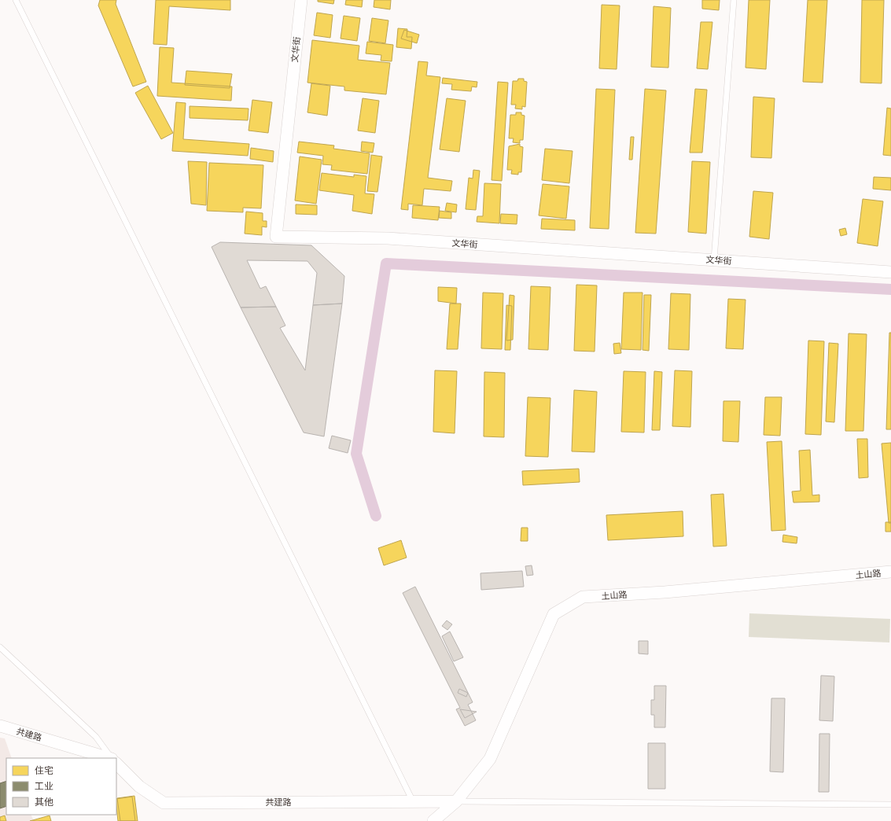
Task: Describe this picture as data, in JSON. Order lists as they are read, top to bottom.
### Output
{
  "streets": {
    "street": ["文华街", "土山路", "共建路"]
  },
  "crossings": [
    ["土山路", "共建路"]
  ],
  "legend": ["住宅", "工业", "其他"]
}
